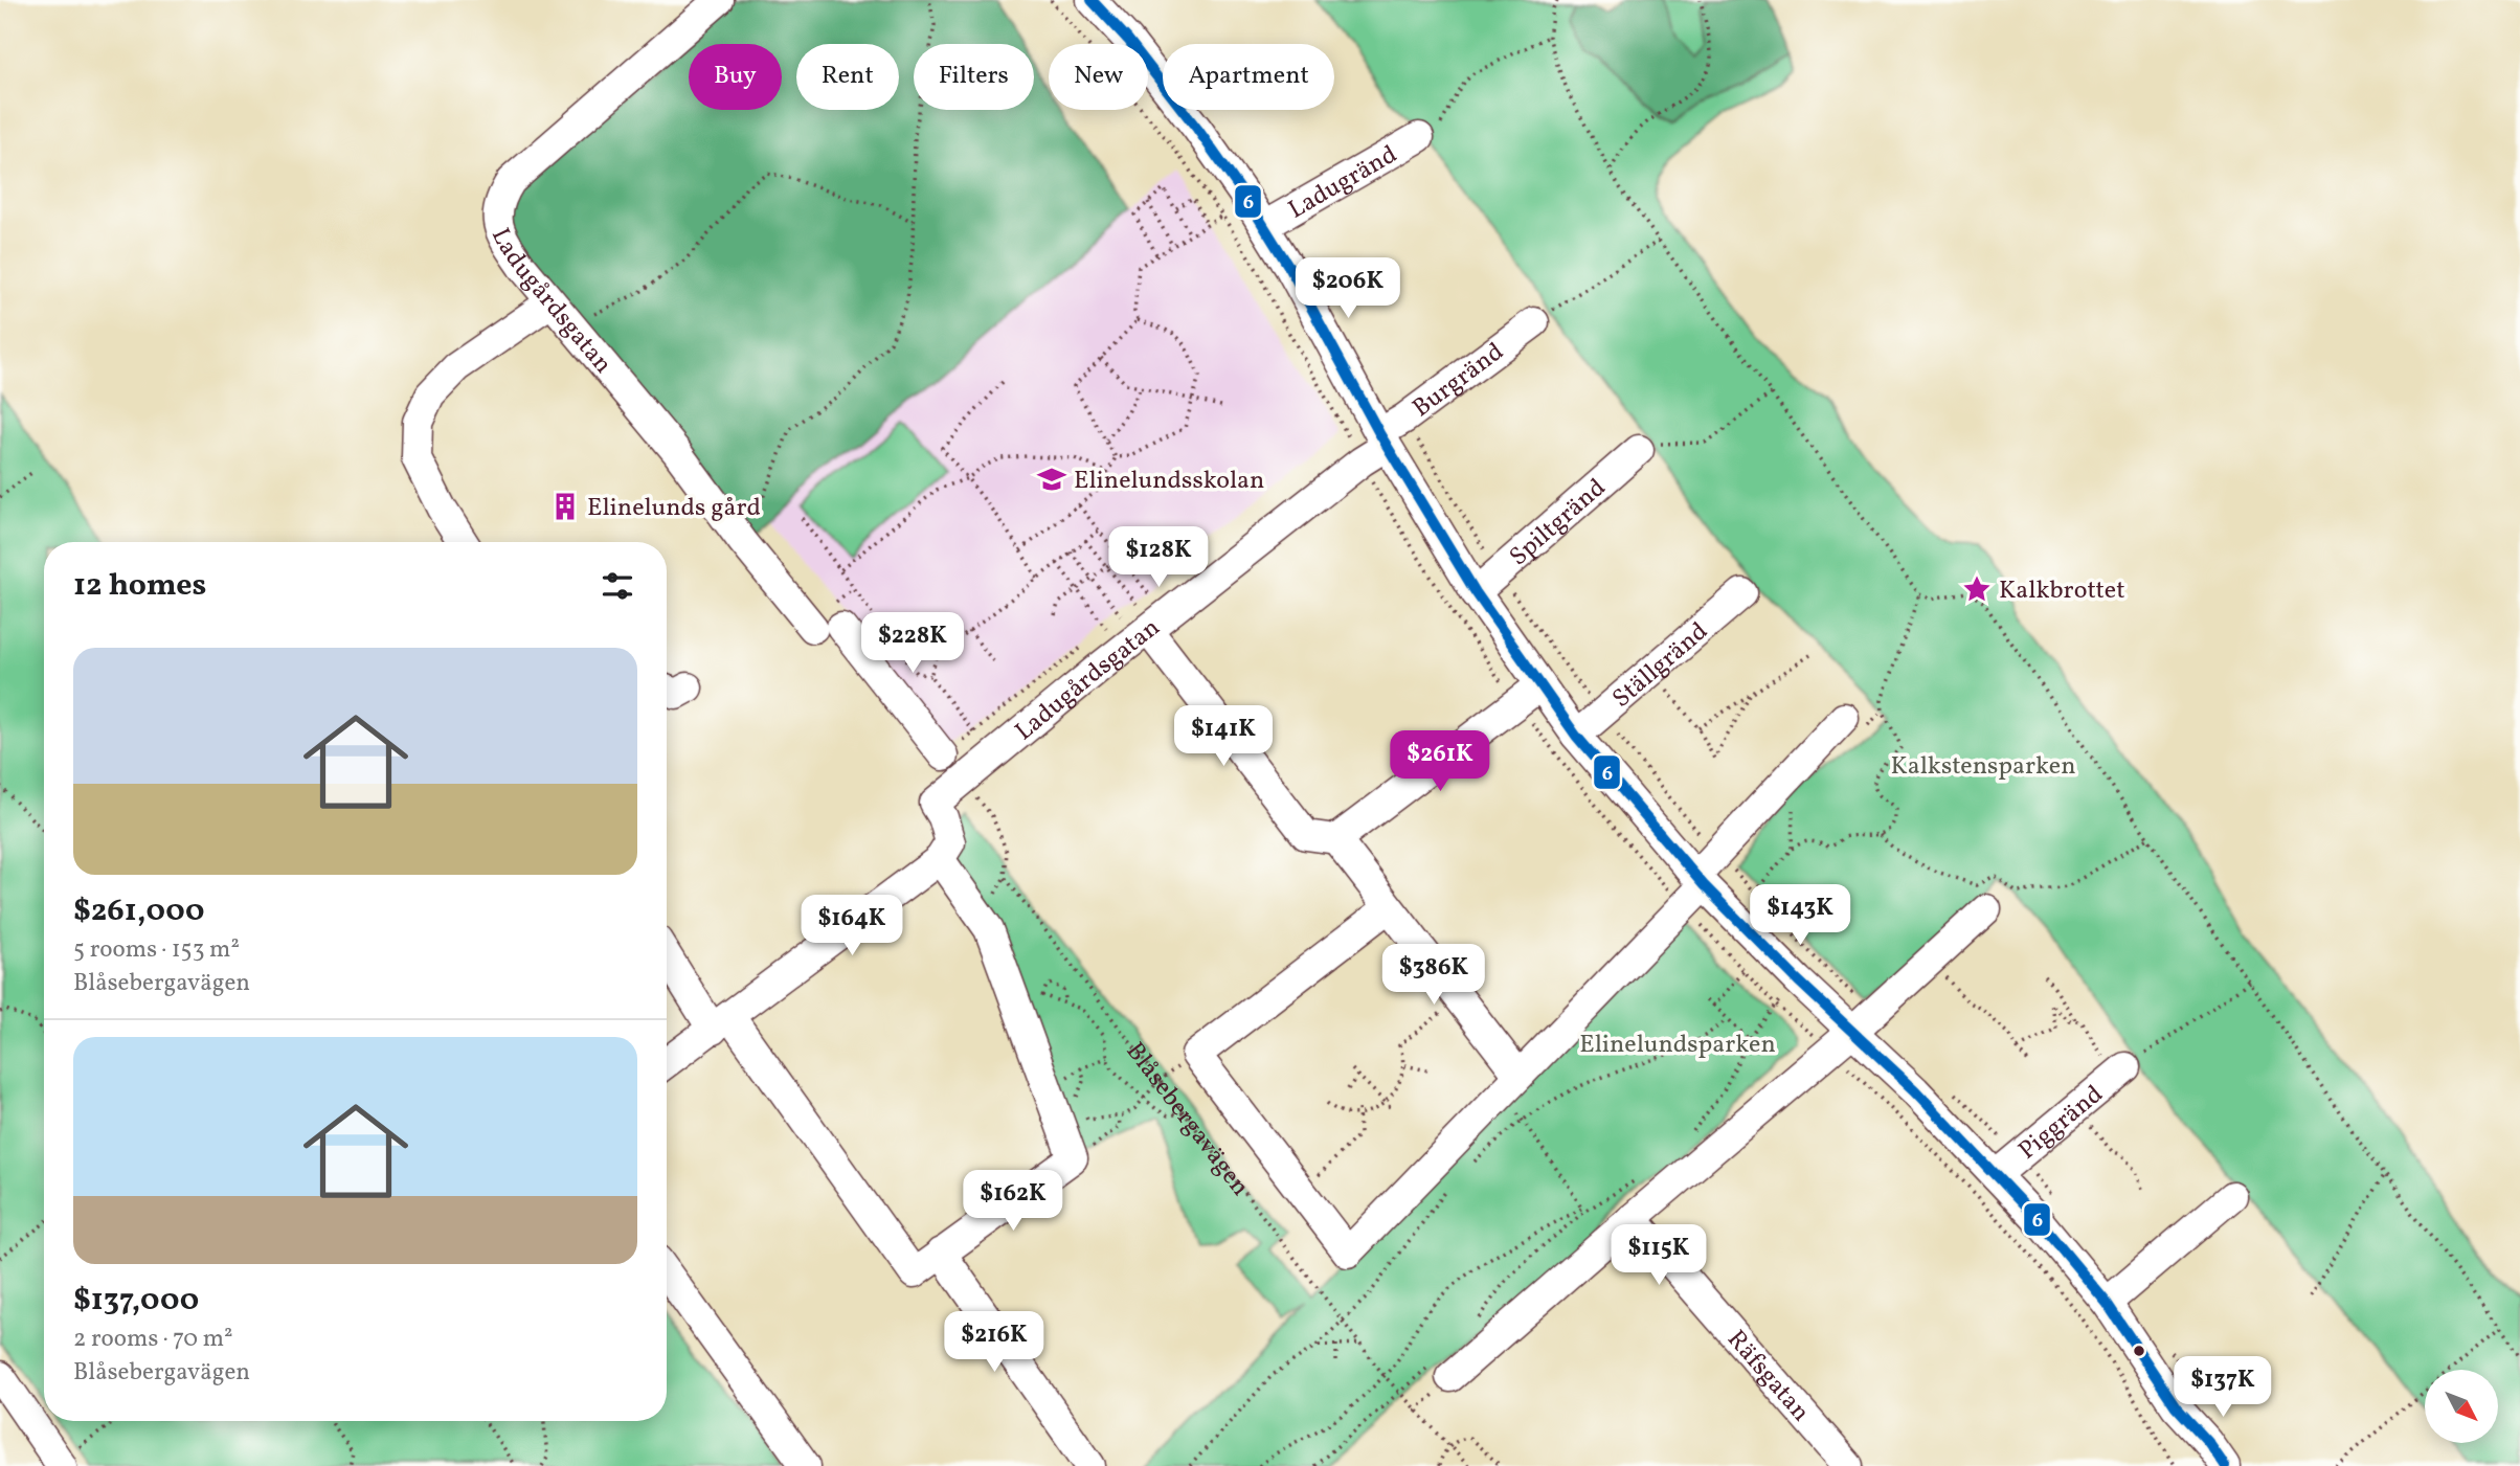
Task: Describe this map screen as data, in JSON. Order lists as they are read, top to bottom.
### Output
{
  "streets": {
    "street": [
      "Ladugränd",
      "Ladugårdsgatan",
      "Burgränd",
      "Spiltgränd",
      "Ställgränd",
      "Piggränd",
      "Räfsgatan"
    ],
    "path": ["Blåsebergavägen"]
  },
  "crossings": [
    ["Ladugårdsgatan", "Burgränd"]
  ],
  "parks": ["Kalkstensparken", "Elinelundsparken"],
  "places": {
    "school or university": ["Elinelundsskolan"],
    "building": ["Elinelunds gård"],
    "place": ["Kalkbrottet"]
  },
  "lines": ["transit line 6"],
  "north": "bottom right",
  "page": {
    "chip": [
      "Buy",
      "Rent",
      "Filters",
      "New",
      "Apartment"
    ],
    "price": [
      "$206K",
      "$128K",
      "$228K",
      "$141K",
      "$261K",
      "$143K",
      "$164K",
      "$386K",
      "$162K",
      "$115K",
      "$216K",
      "$137K"
    ],
    "heading": "12 homes",
    "list": [
      {
        "name": "$261,000",
        "note": "5 rooms · 153 m² · Blåsebergavägen"
      },
      {
        "name": "$137,000",
        "note": "2 rooms · 70 m² · Blåsebergavägen"
      }
    ]
  }
}
